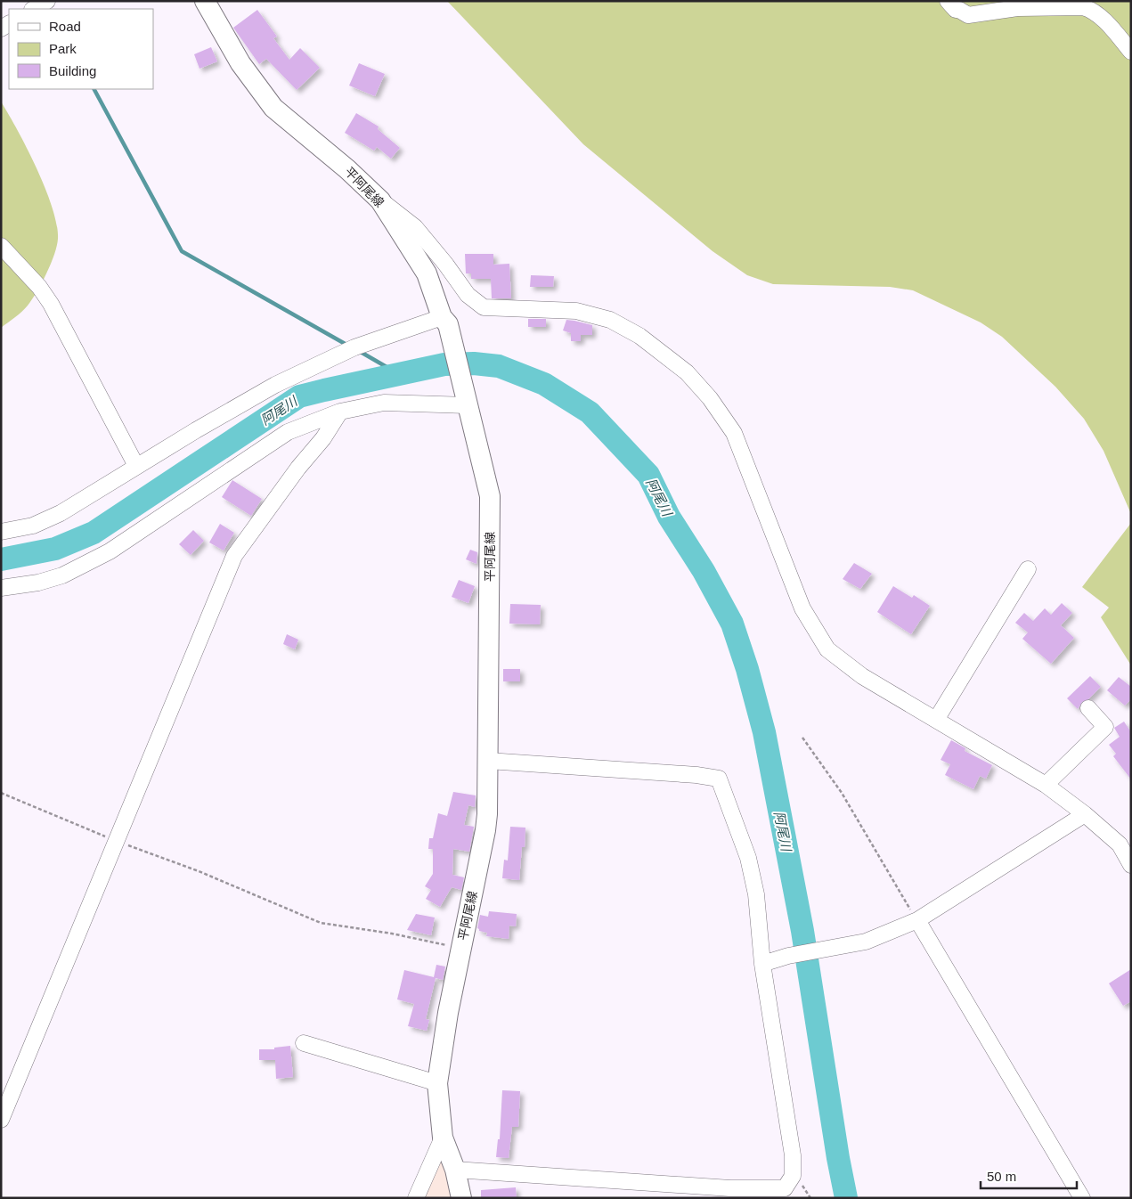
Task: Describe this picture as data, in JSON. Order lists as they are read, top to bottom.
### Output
{
  "streets": {
    "main road": ["平阿尾線"]
  },
  "water": ["阿尾川"],
  "legend": ["Road", "Park", "Building"],
  "scale_bar": "50 m"
}
